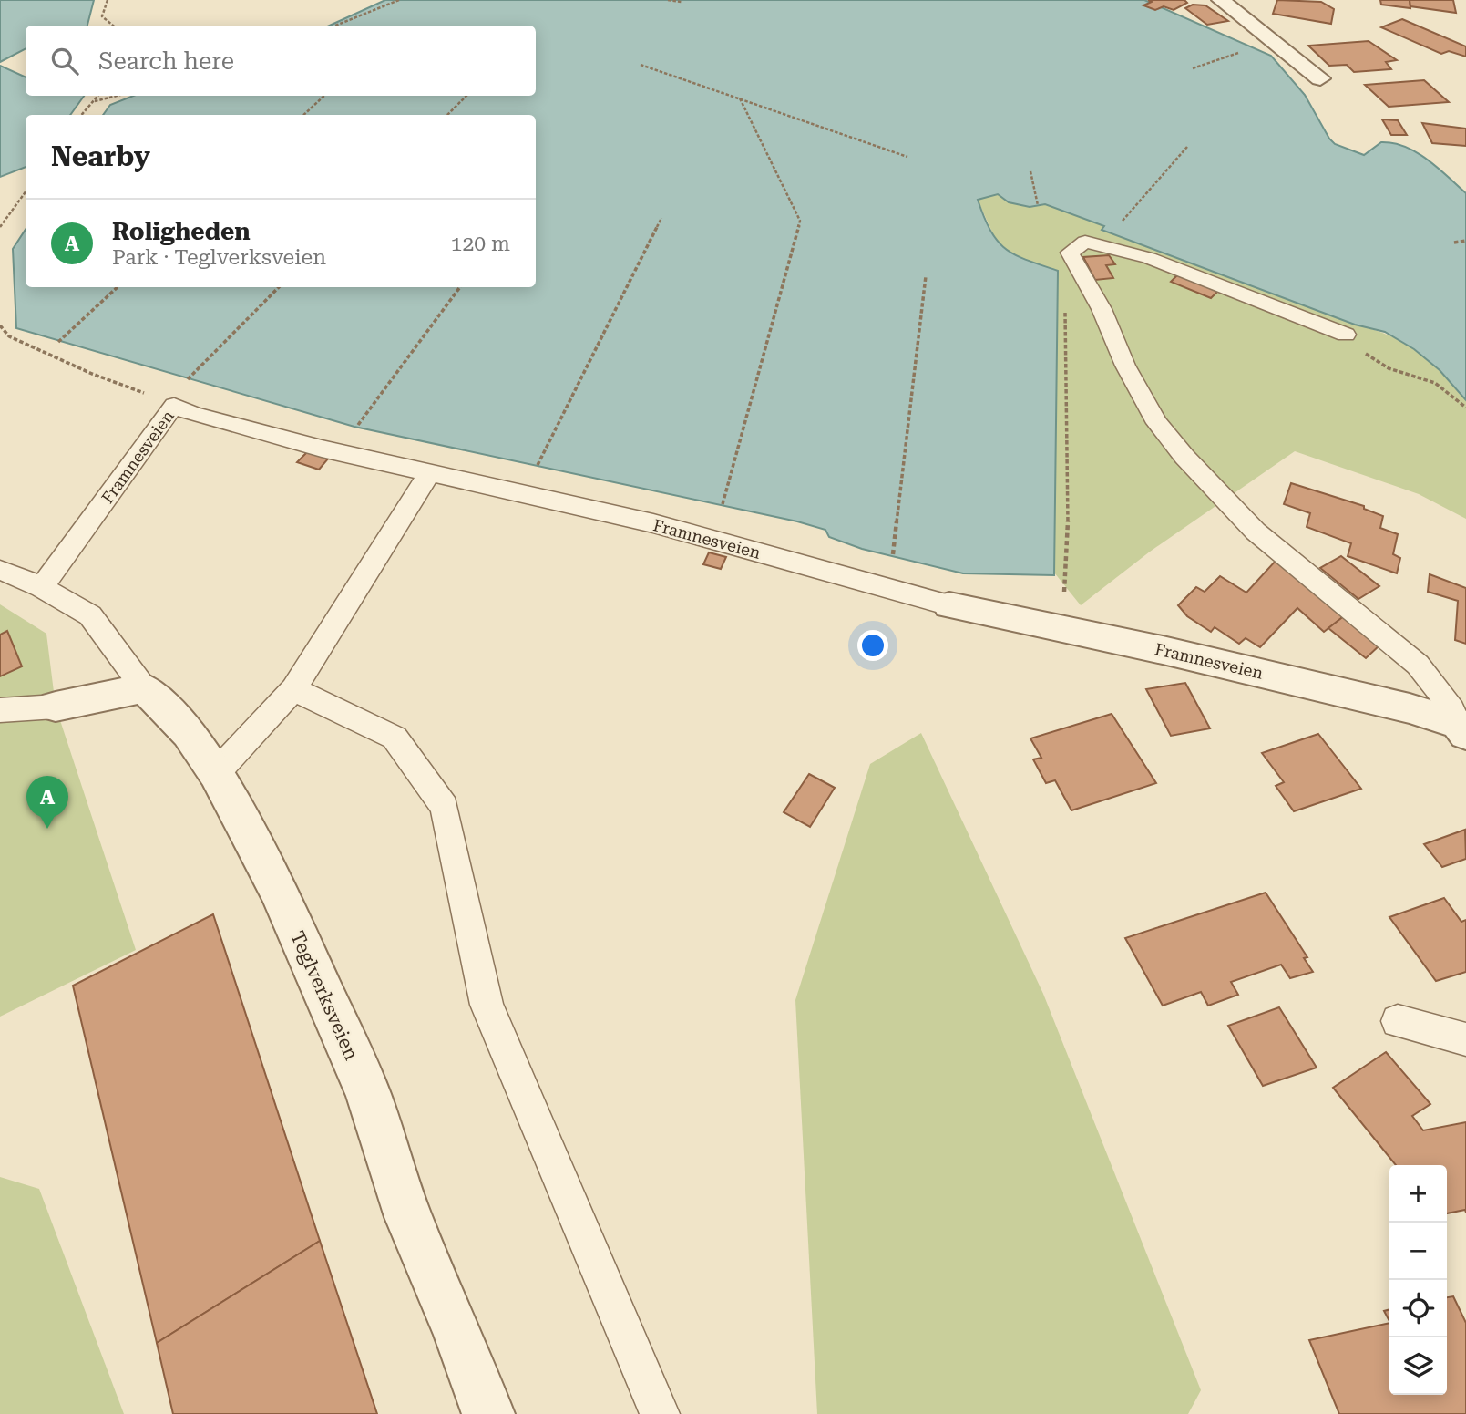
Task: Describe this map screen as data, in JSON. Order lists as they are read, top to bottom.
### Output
{
  "streets": {
    "street": ["Framnesveien", "Teglverksveien"]
  },
  "page": {
    "search": "Search here",
    "heading": "Nearby",
    "list": [
      {
        "mark": "A",
        "name": "Roligheden",
        "note": "Park · Teglverksveien",
        "value": "120 m"
      }
    ],
    "pins": "A",
    "map_buttons": ["+", "−"]
  }
}
